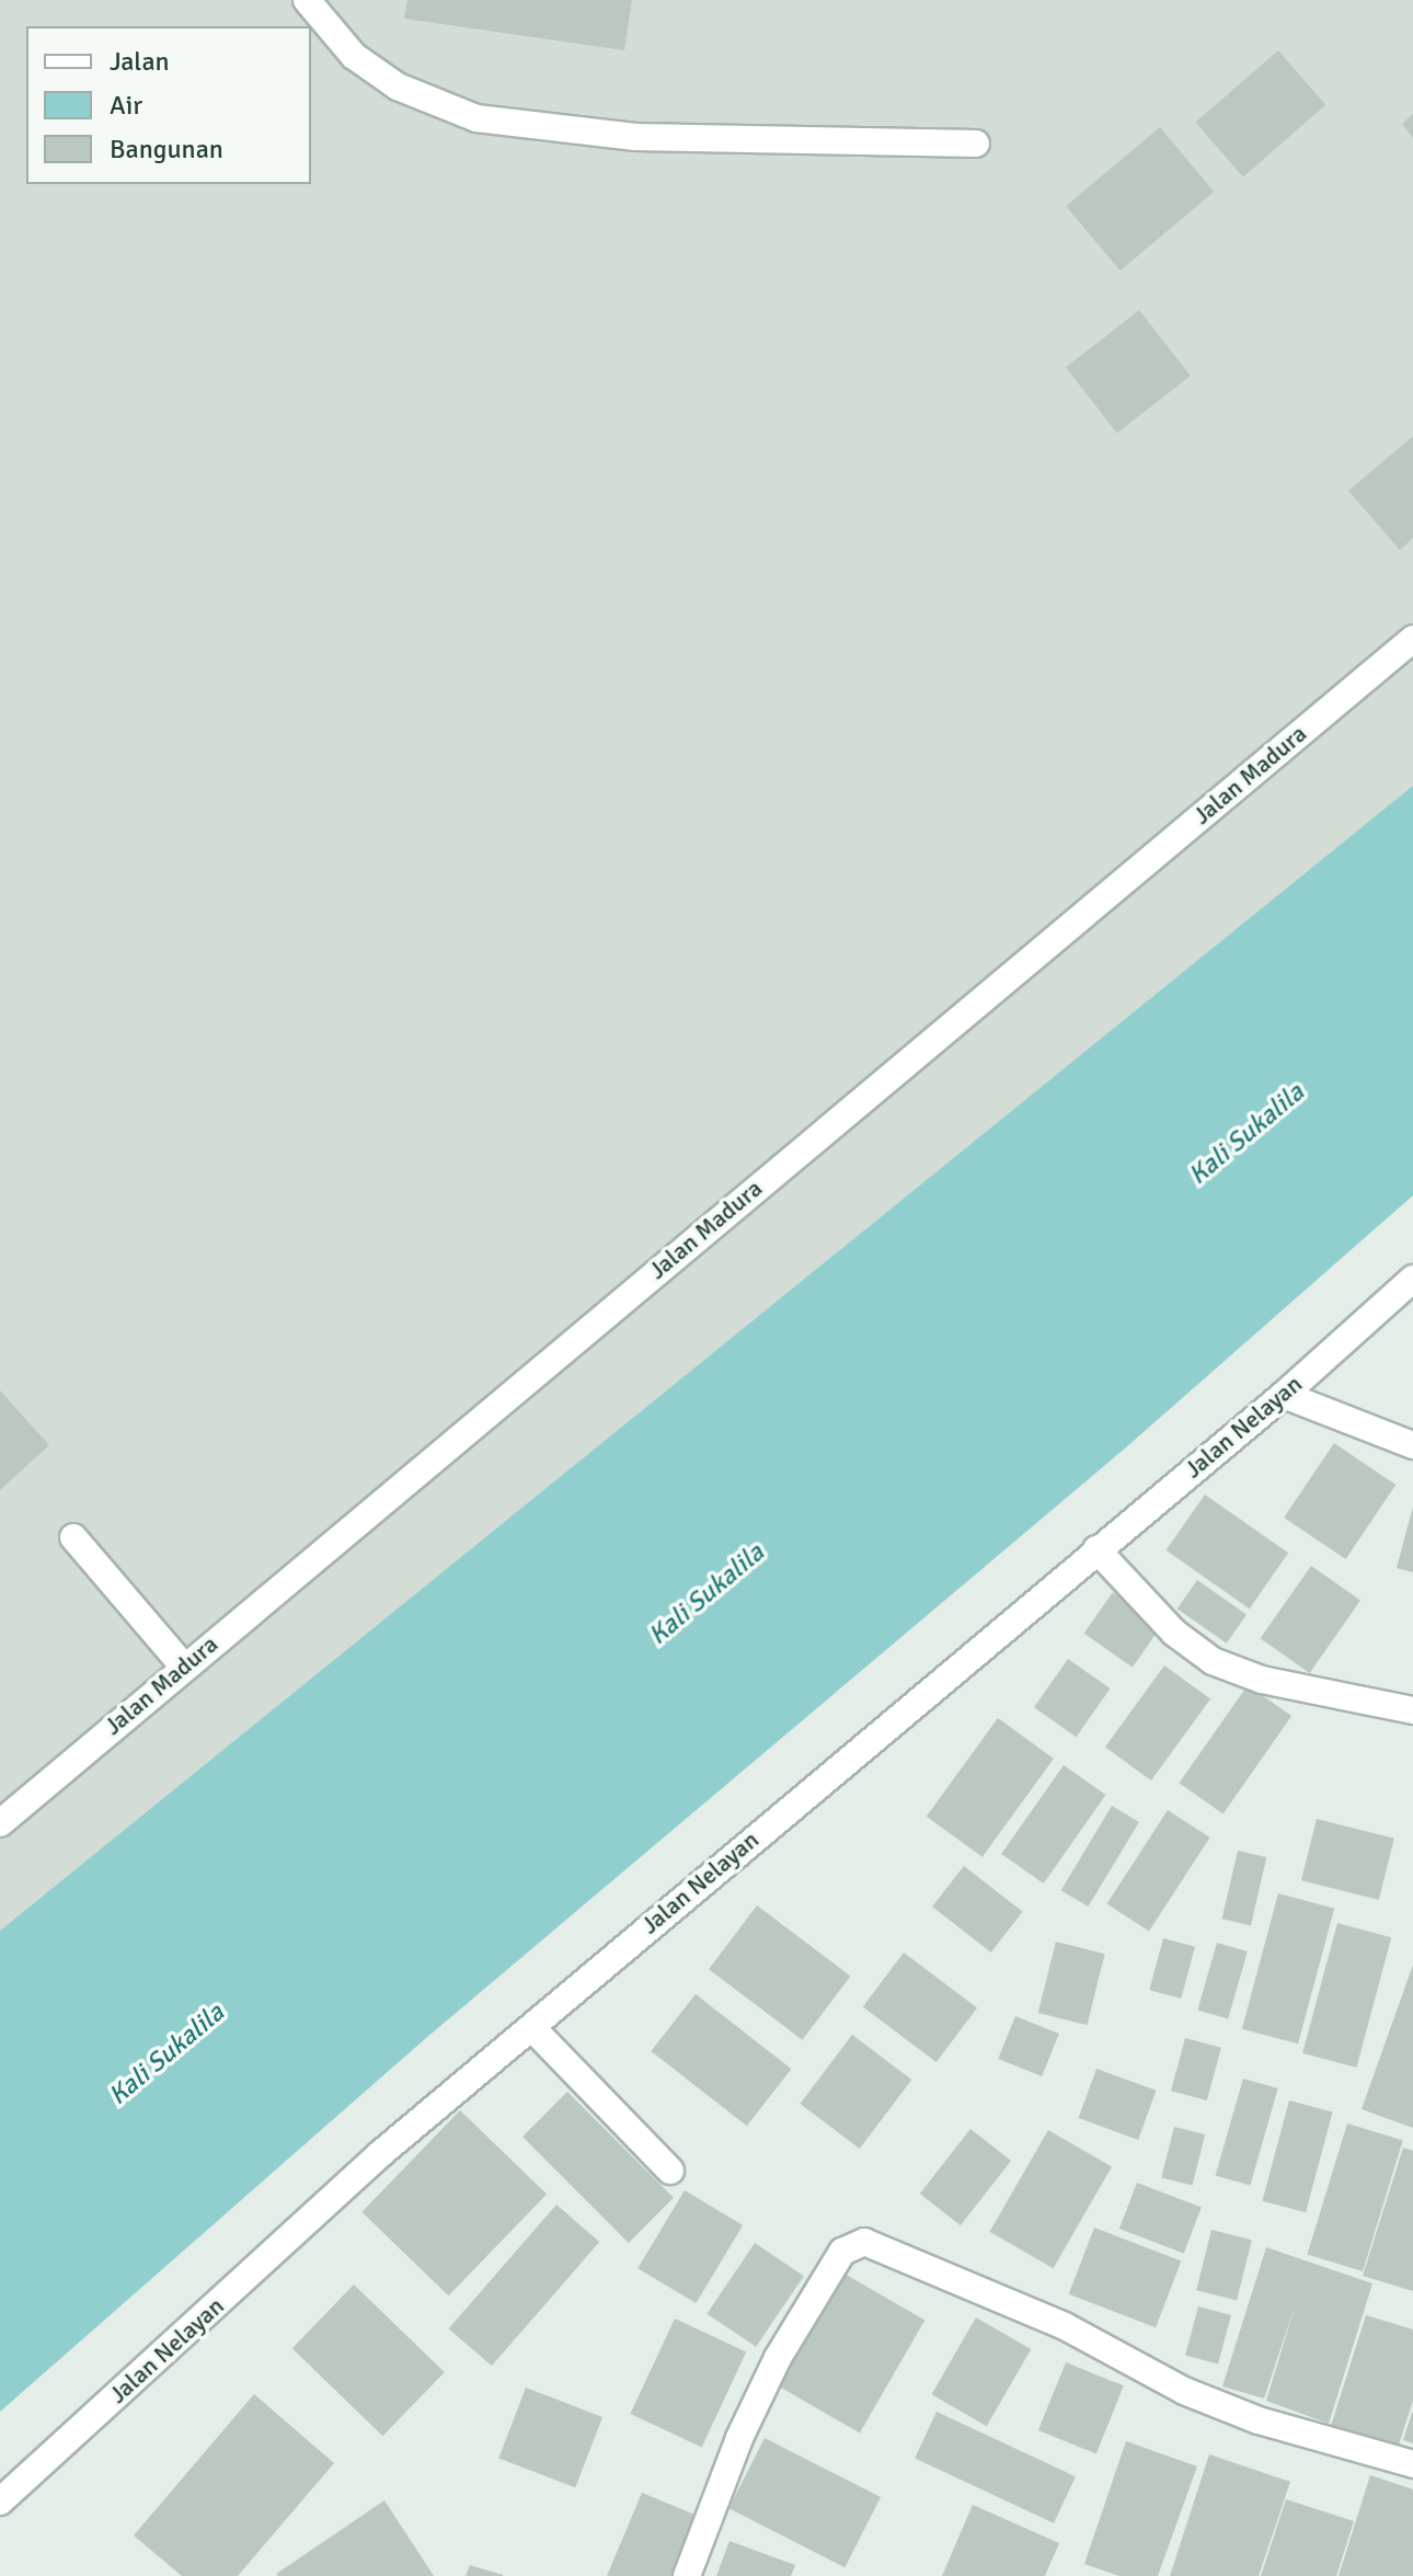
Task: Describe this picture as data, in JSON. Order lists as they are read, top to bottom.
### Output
{
  "streets": {
    "street": ["Jalan Madura", "Jalan Nelayan"]
  },
  "water": ["Kali Sukalila"],
  "legend": ["Jalan", "Air", "Bangunan"]
}
